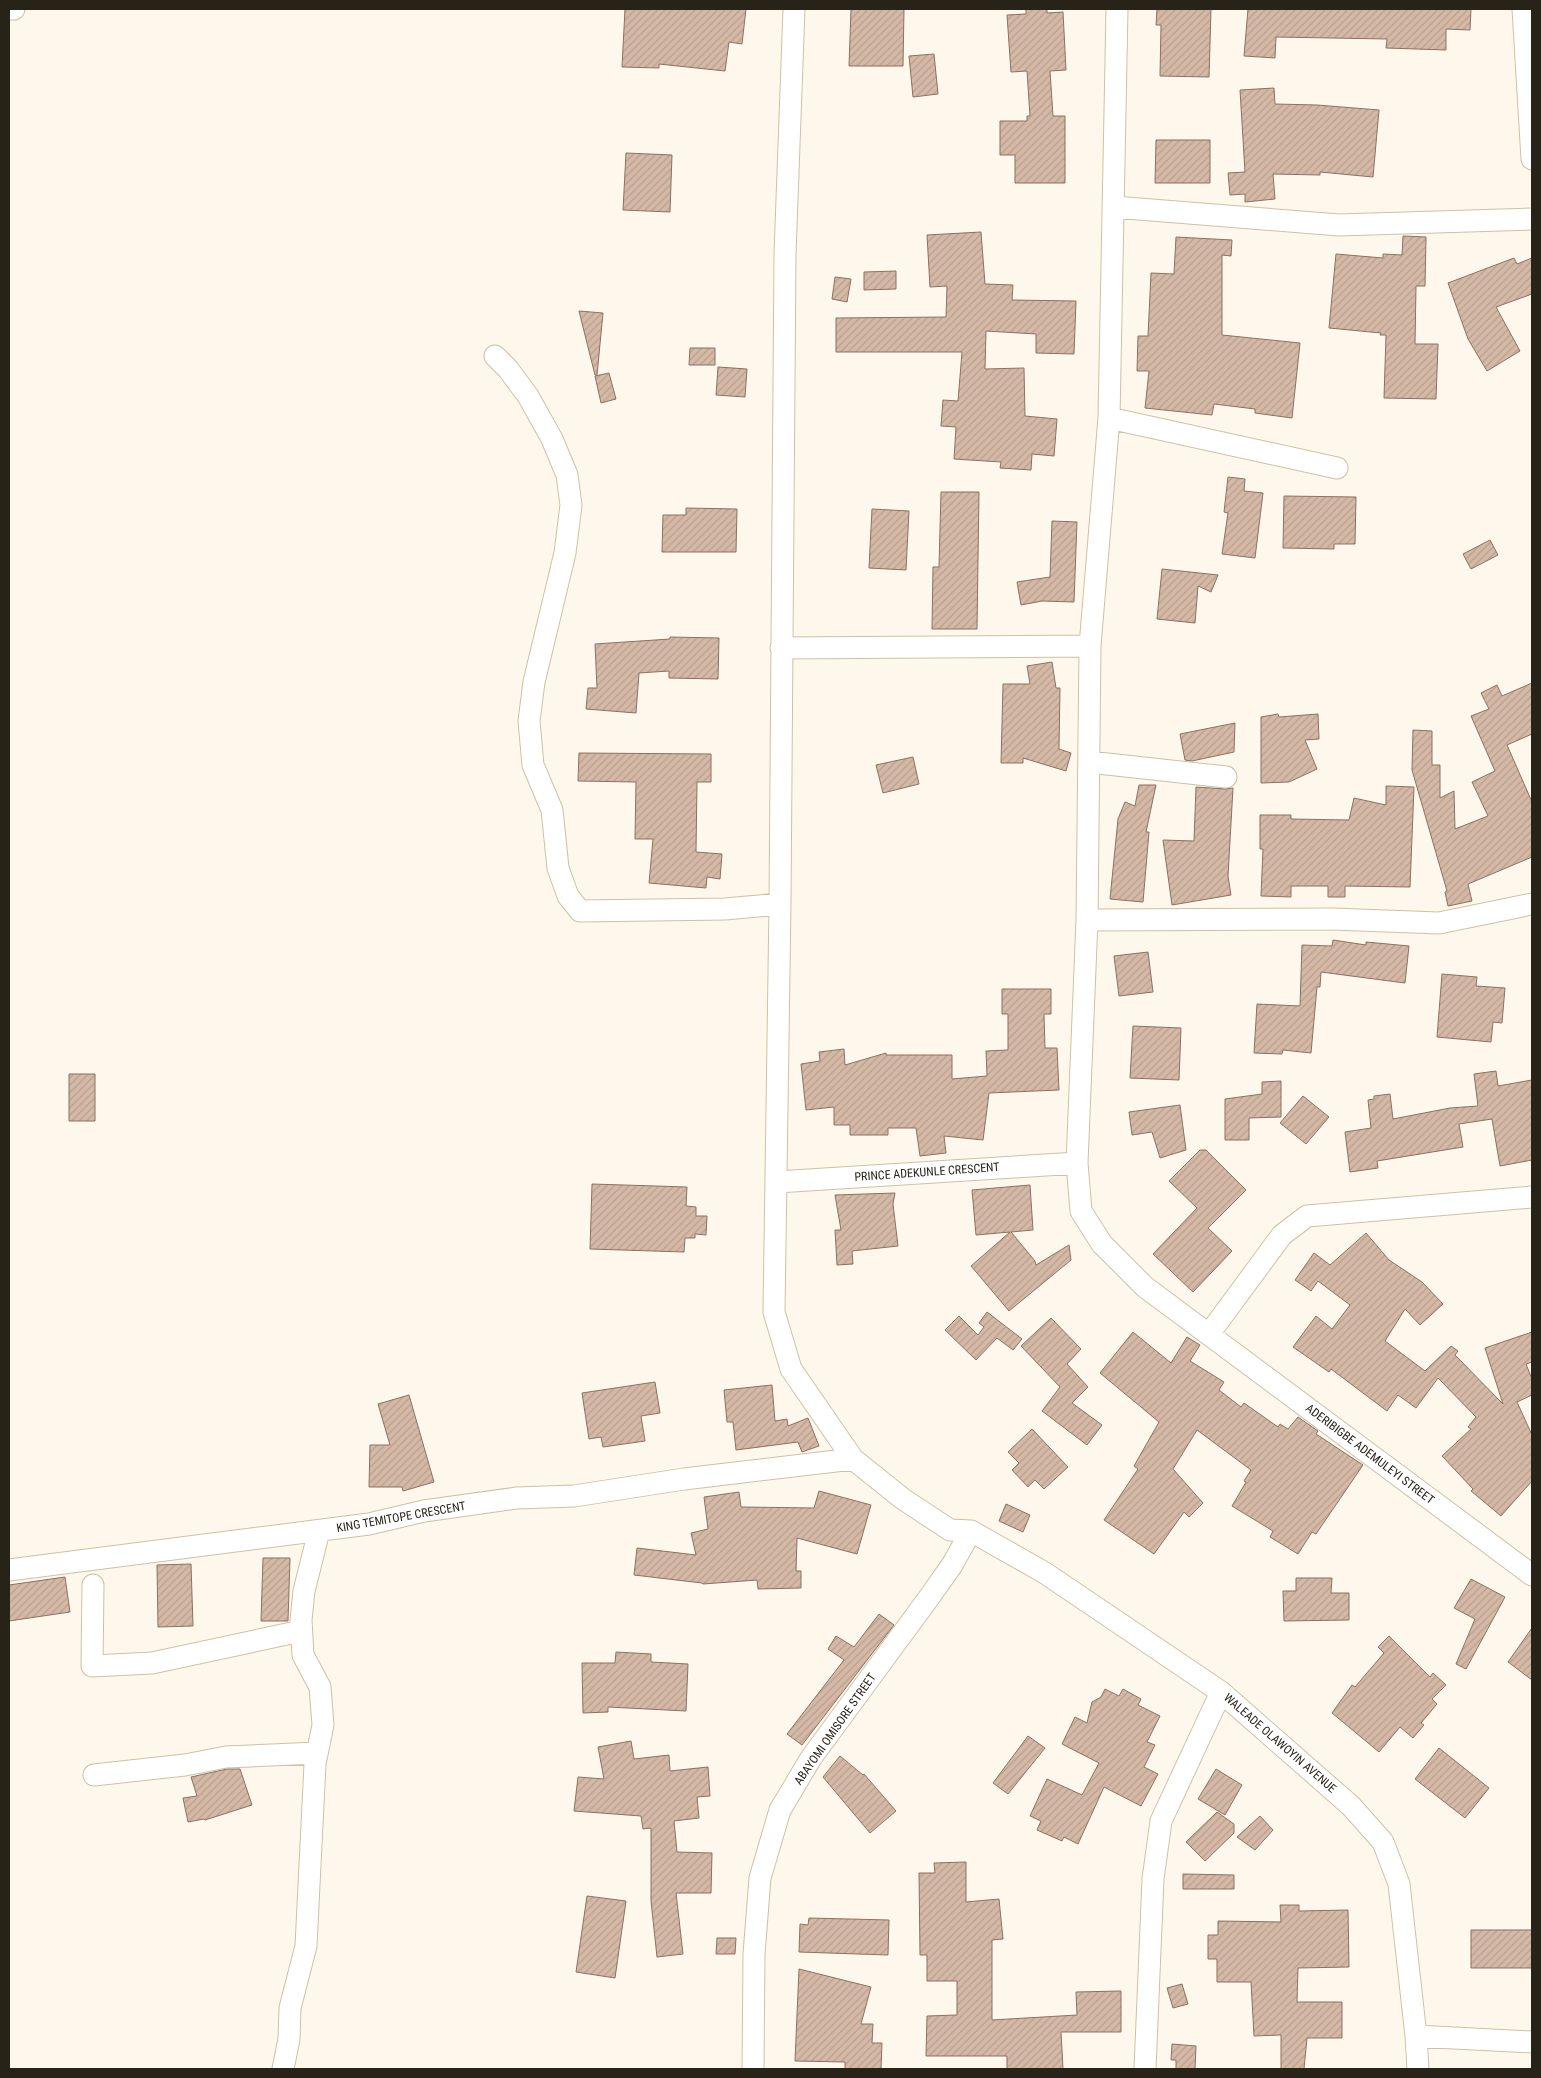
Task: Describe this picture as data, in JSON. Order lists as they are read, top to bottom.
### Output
{
  "streets": {
    "street": [
      "PRINCE ADEKUNLE CRESCENT",
      "ADERIBIGBE ADEMULEYI STREET",
      "KING TEMITOPE CRESCENT",
      "ABAYOMI OMISORE STREET",
      "WALEADE OLAWOYIN AVENUE"
    ]
  },
  "crossings": [
    ["PRINCE ADEKUNLE CRESCENT", "ADERIBIGBE ADEMULEYI STREET"],
    ["ABAYOMI OMISORE STREET", "WALEADE OLAWOYIN AVENUE"]
  ]
}
